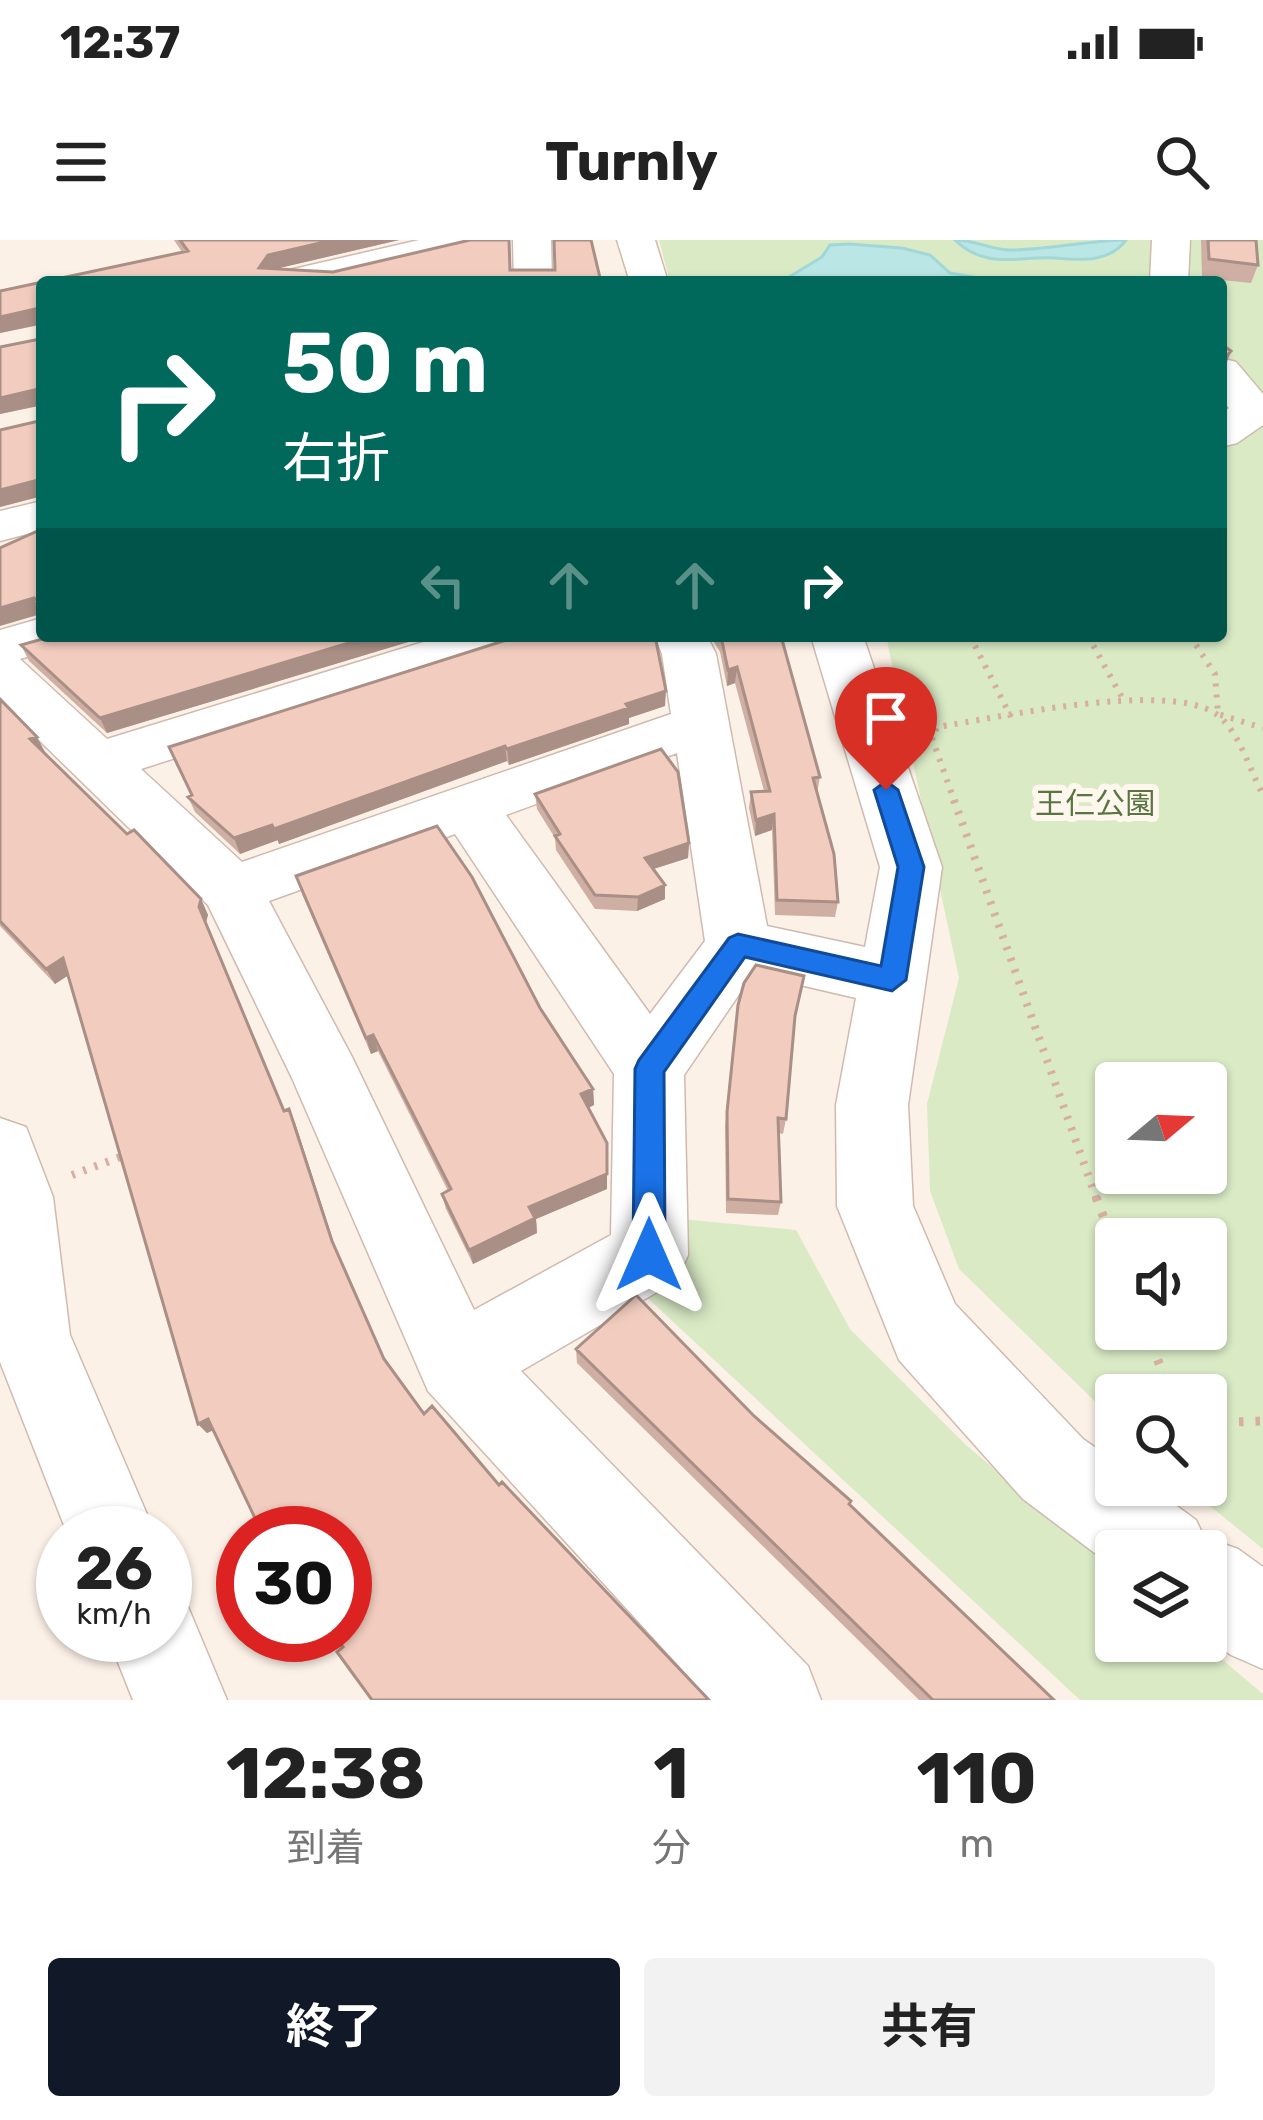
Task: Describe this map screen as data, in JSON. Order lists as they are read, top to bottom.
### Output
{
  "parks": ["王仁公園"],
  "north": "right",
  "page": {
    "status": "12:37",
    "header": "Turnly",
    "turn": ["50 m", "右折"],
    "speed": "26 km/h",
    "limit": "30",
    "eta": [
      "12:38",
      "到着",
      "1",
      "分",
      "110",
      "m"
    ],
    "buttons": ["終了", "共有"]
  }
}
